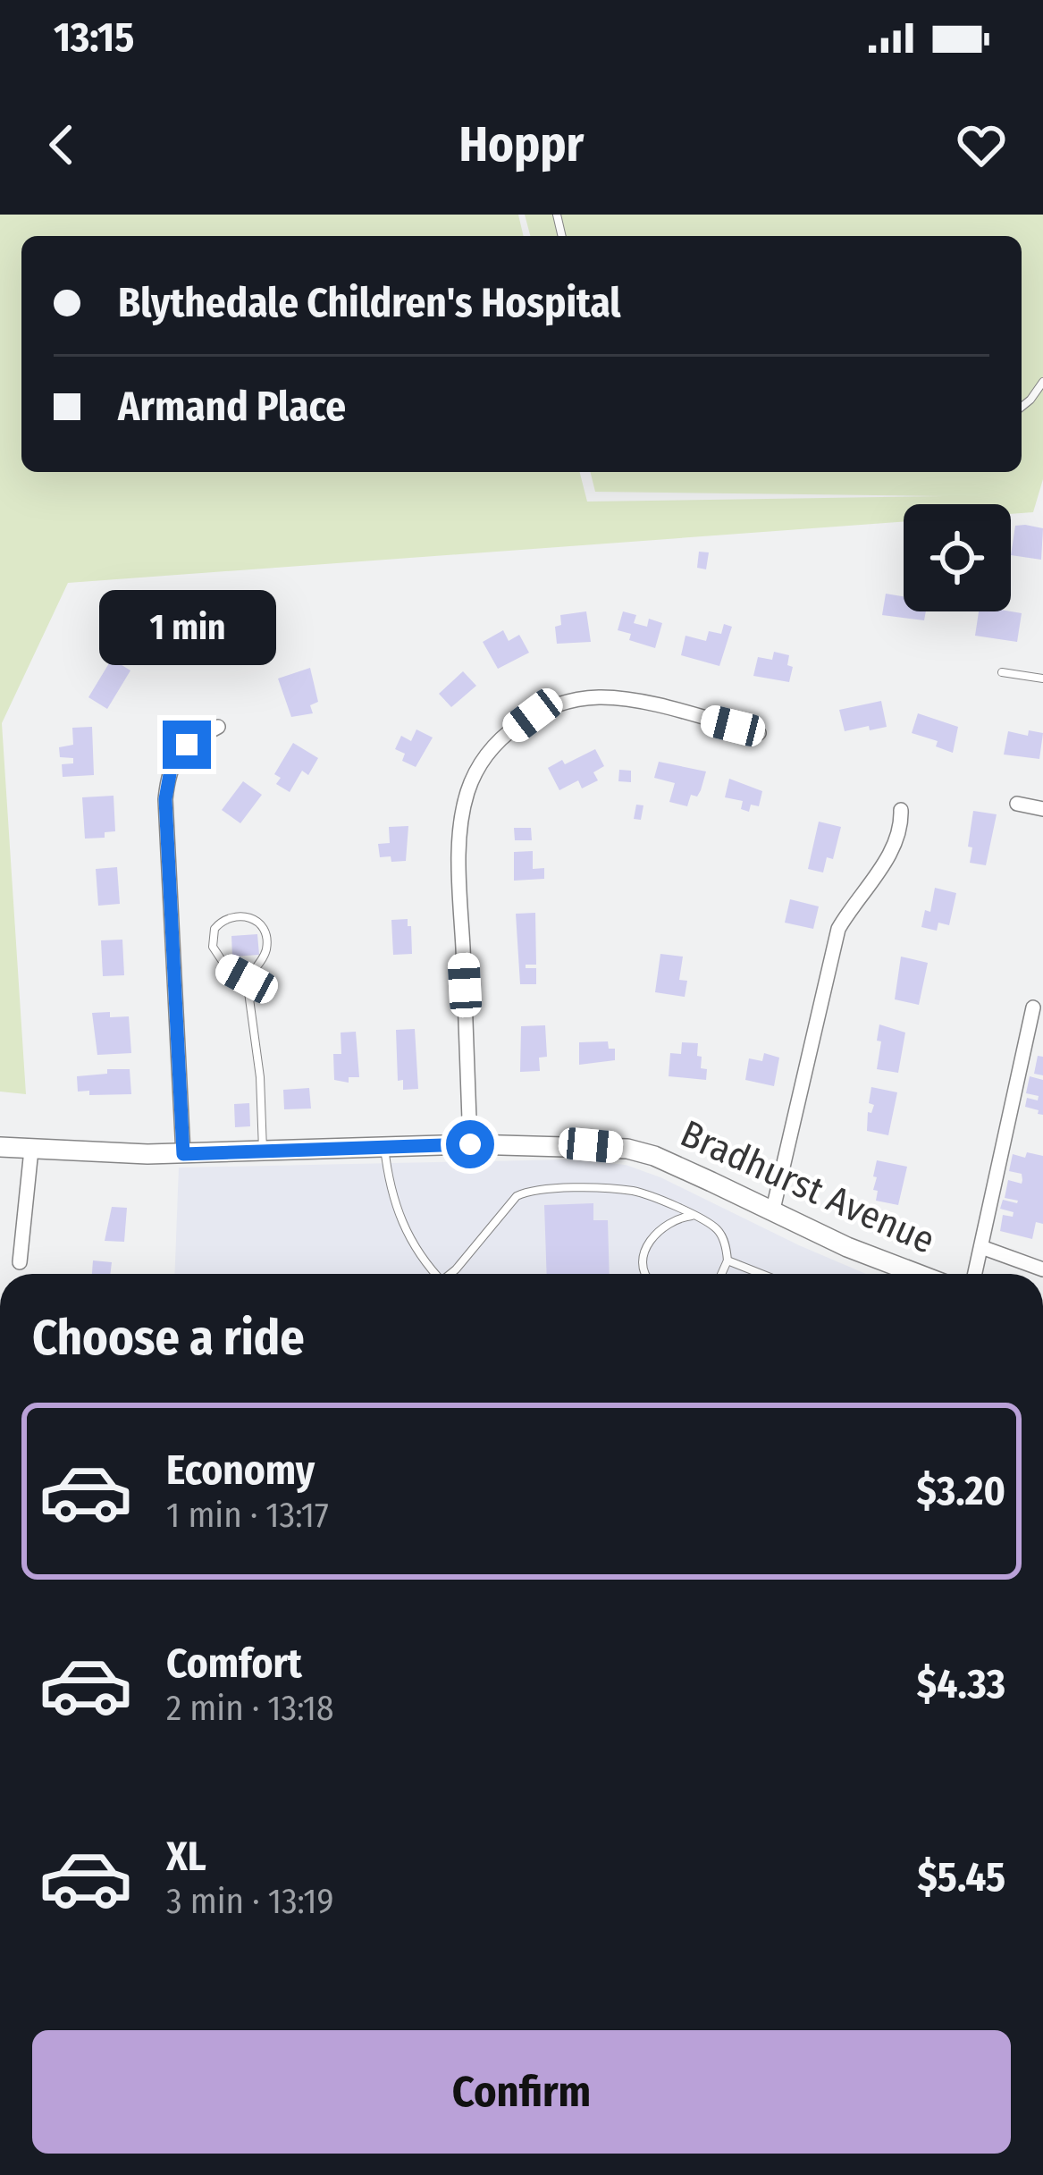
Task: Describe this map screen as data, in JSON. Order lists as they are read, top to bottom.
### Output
{
  "streets": {
    "main road": ["Bradhurst Avenue"]
  },
  "page": {
    "status": "13:15",
    "header": "Hoppr",
    "banner": ["Blythedale Children's Hospital", "Armand Place"],
    "bubble": "1 min",
    "heading": "Choose a ride",
    "list": [
      {
        "name": "Economy",
        "note": "1 min · 13:17",
        "value": "$3.20"
      },
      {
        "name": "Comfort",
        "note": "2 min · 13:18",
        "value": "$4.33"
      },
      {
        "name": "XL",
        "note": "3 min · 13:19",
        "value": "$5.45"
      }
    ],
    "buttons": "Confirm"
  }
}
